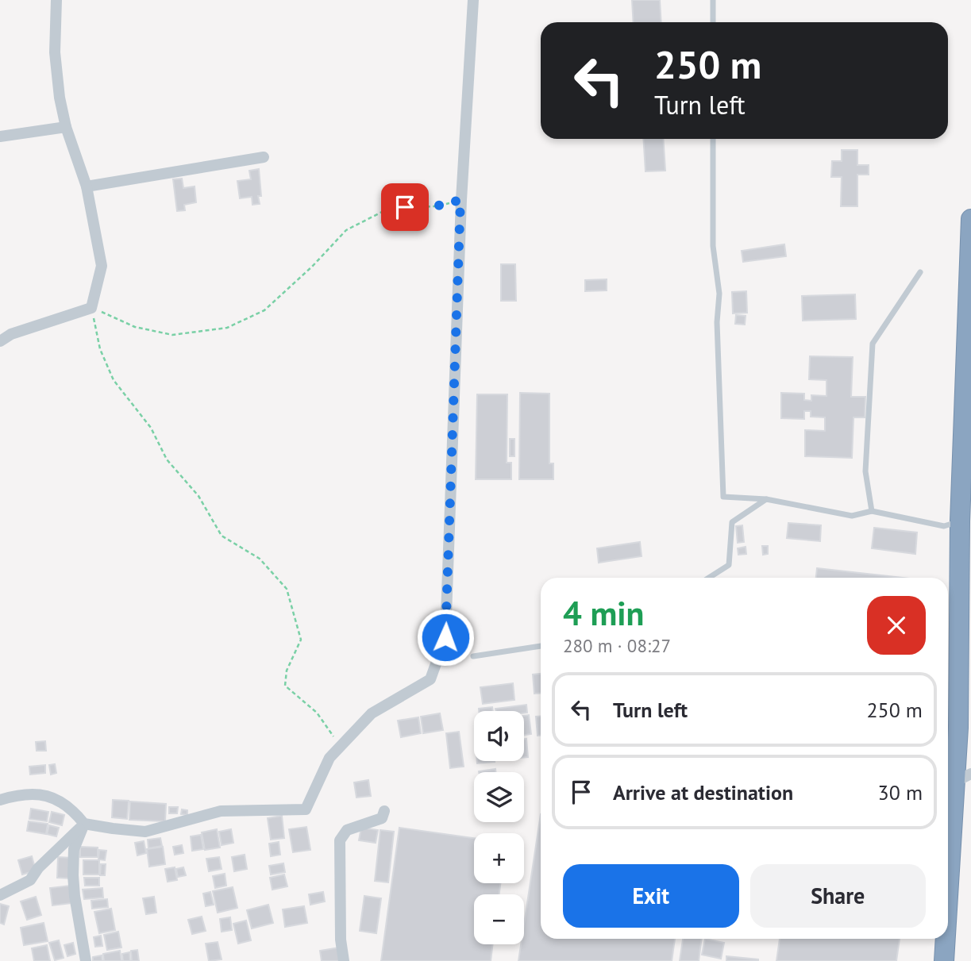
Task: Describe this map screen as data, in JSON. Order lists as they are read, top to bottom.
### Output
{
  "page": {
    "turn": ["250 m", "Turn left"],
    "heading": ["4 min", "280 m · 08:27"],
    "list": [
      {
        "name": "Turn left",
        "value": "250 m"
      },
      {
        "name": "Arrive at destination",
        "value": "30 m"
      }
    ],
    "map_buttons": ["+", "−"],
    "buttons": ["Exit", "Share"]
  }
}
